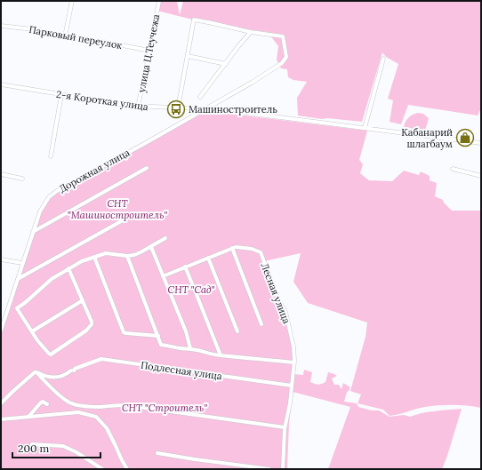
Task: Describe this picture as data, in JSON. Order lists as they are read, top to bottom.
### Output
{
  "streets": {
    "street": [
      "Парковый переулок",
      "улица Ц.Теучежа",
      "2-я Короткая улица",
      "Дорожная улица",
      "Лесная улица",
      "Подлесная улица"
    ]
  },
  "crossings": [
    ["Парковый переулок", "улица Ц.Теучежа"],
    ["улица Ц.Теучежа", "2-я Короткая улица"],
    ["2-я Короткая улица", "Дорожная улица"]
  ],
  "parks": ["СНТ \"Машиностроитель\"", "СНТ \"Сад\"", "СНТ \"Строитель\""],
  "places": {
    "bus stop": ["Машиностроитель"],
    "shop": ["Кабанарий шлагбаум"]
  },
  "scale_bar": "200 m"
}
